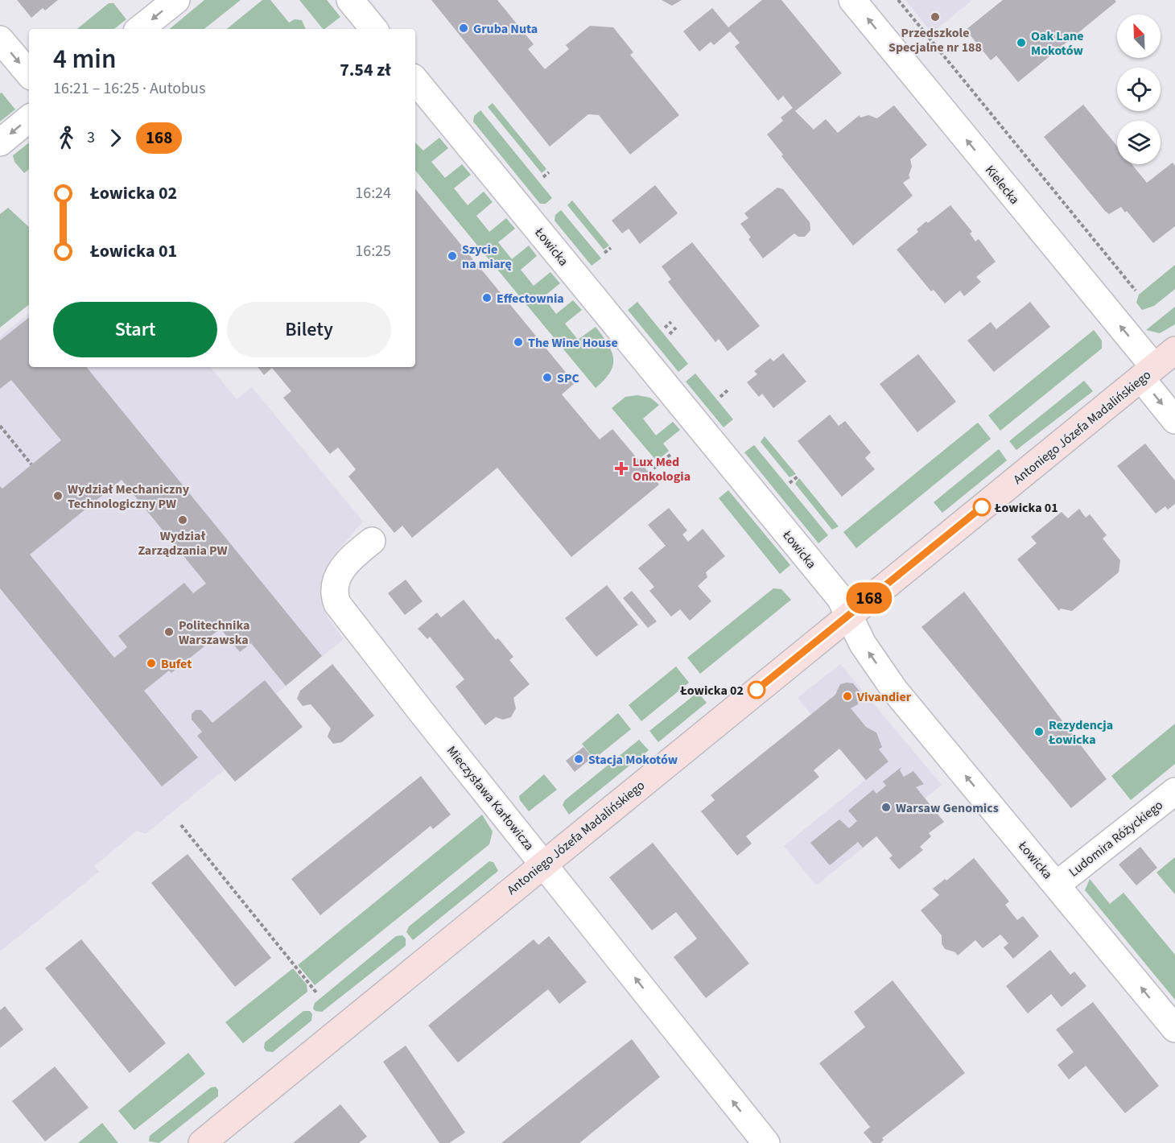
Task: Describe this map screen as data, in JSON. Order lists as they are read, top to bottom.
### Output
{
  "streets": {
    "street": [
      "Kielecka",
      "Łowicka",
      "Antoniego Józefa Madalińskiego",
      "Mieczysława Karłowicza",
      "Ludomira Różyckiego"
    ]
  },
  "crossings": [
    ["Kielecka", "Antoniego Józefa Madalińskiego"],
    ["Łowicka", "Antoniego Józefa Madalińskiego"],
    ["Łowicka", "Ludomira Różyckiego"],
    ["Antoniego Józefa Madalińskiego", "Mieczysława Karłowicza"]
  ],
  "one_way": ["Łowicka", "Mieczysława Karłowicza"],
  "places": {
    "other": [
      "Przedszkole Specjalne nr 188",
      "Gruba Nuta",
      "Oak Lane Mokotów",
      "Szycie na miarę",
      "Effectownia",
      "The Wine House",
      "SPC",
      "Wydział Mechaniczny Technologiczny PW",
      "Łowicka 01",
      "Wydział Zarządzania PW",
      "Politechnika Warszawska",
      "Bufet",
      "Łowicka 02",
      "Vivandier",
      "Rezydencja Łowicka",
      "Stacja Mokotów",
      "Warsaw Genomics"
    ],
    "health": ["Lux Med Onkologia"]
  },
  "lines": ["bus line 168"],
  "north": "top left",
  "page": {
    "on_map": "168",
    "heading": ["4 min", "16:21 – 16:25 · Autobus", "7.54 zł"],
    "legs": ["3", "168"],
    "list": [
      {
        "name": "Łowicka 02",
        "value": "16:24"
      },
      {
        "name": "Łowicka 01",
        "value": "16:25"
      }
    ],
    "buttons": ["Start", "Bilety"]
  }
}
